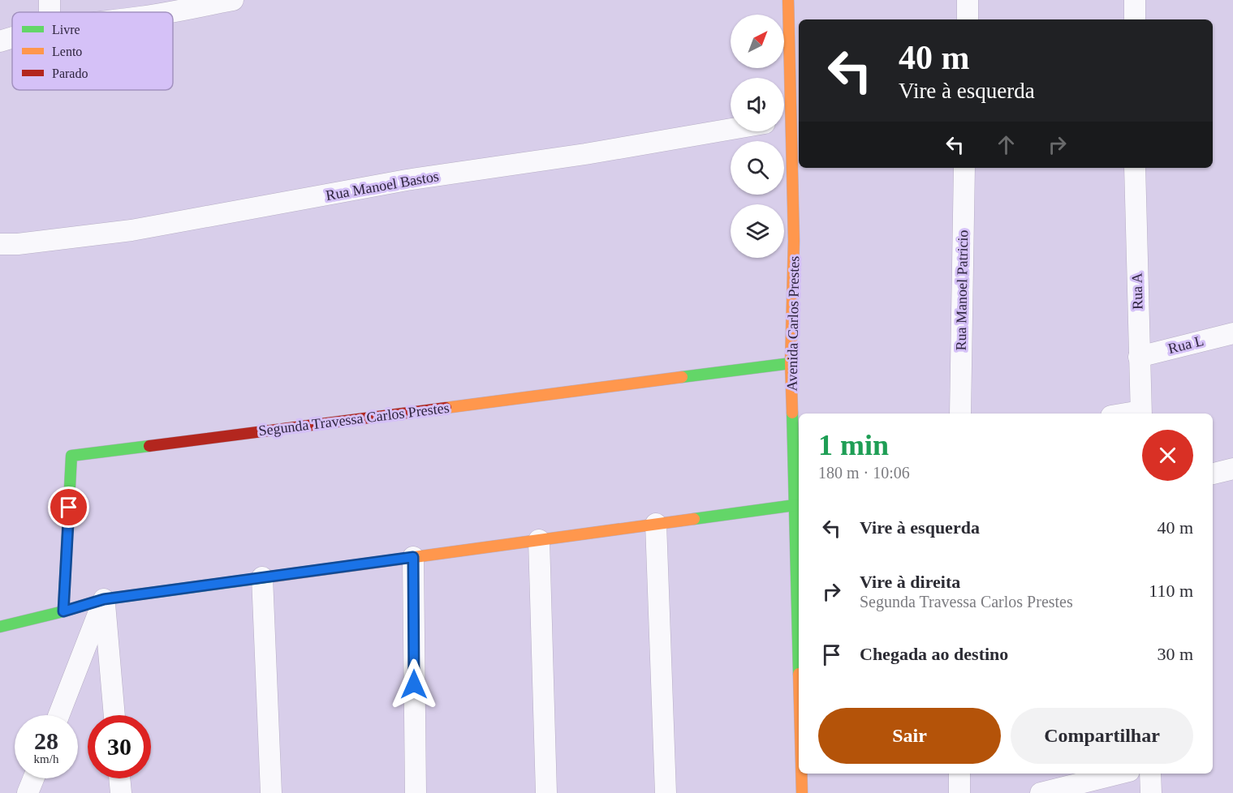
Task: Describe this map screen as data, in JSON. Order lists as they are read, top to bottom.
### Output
{
  "streets": {
    "street": [
      "Rua Manoel Bastos",
      "Rua Manoel Patricio",
      "Rua A",
      "Avenida Carlos Prestes",
      "Rua L",
      "Segunda Travessa Carlos Prestes"
    ]
  },
  "crossings": [
    ["Rua A", "Rua L"],
    ["Avenida Carlos Prestes", "Segunda Travessa Carlos Prestes"]
  ],
  "legend": ["Livre", "Lento", "Parado"],
  "north": "top right",
  "page": {
    "turn": ["40 m", "Vire à esquerda"],
    "heading": ["1 min", "180 m · 10:06"],
    "list": [
      {
        "name": "Vire à esquerda",
        "value": "40 m"
      },
      {
        "name": "Vire à direita",
        "note": "Segunda Travessa Carlos Prestes",
        "value": "110 m"
      },
      {
        "name": "Chegada ao destino",
        "value": "30 m"
      }
    ],
    "buttons": ["Sair", "Compartilhar"],
    "speed": "28 km/h",
    "limit": "30"
  }
}
